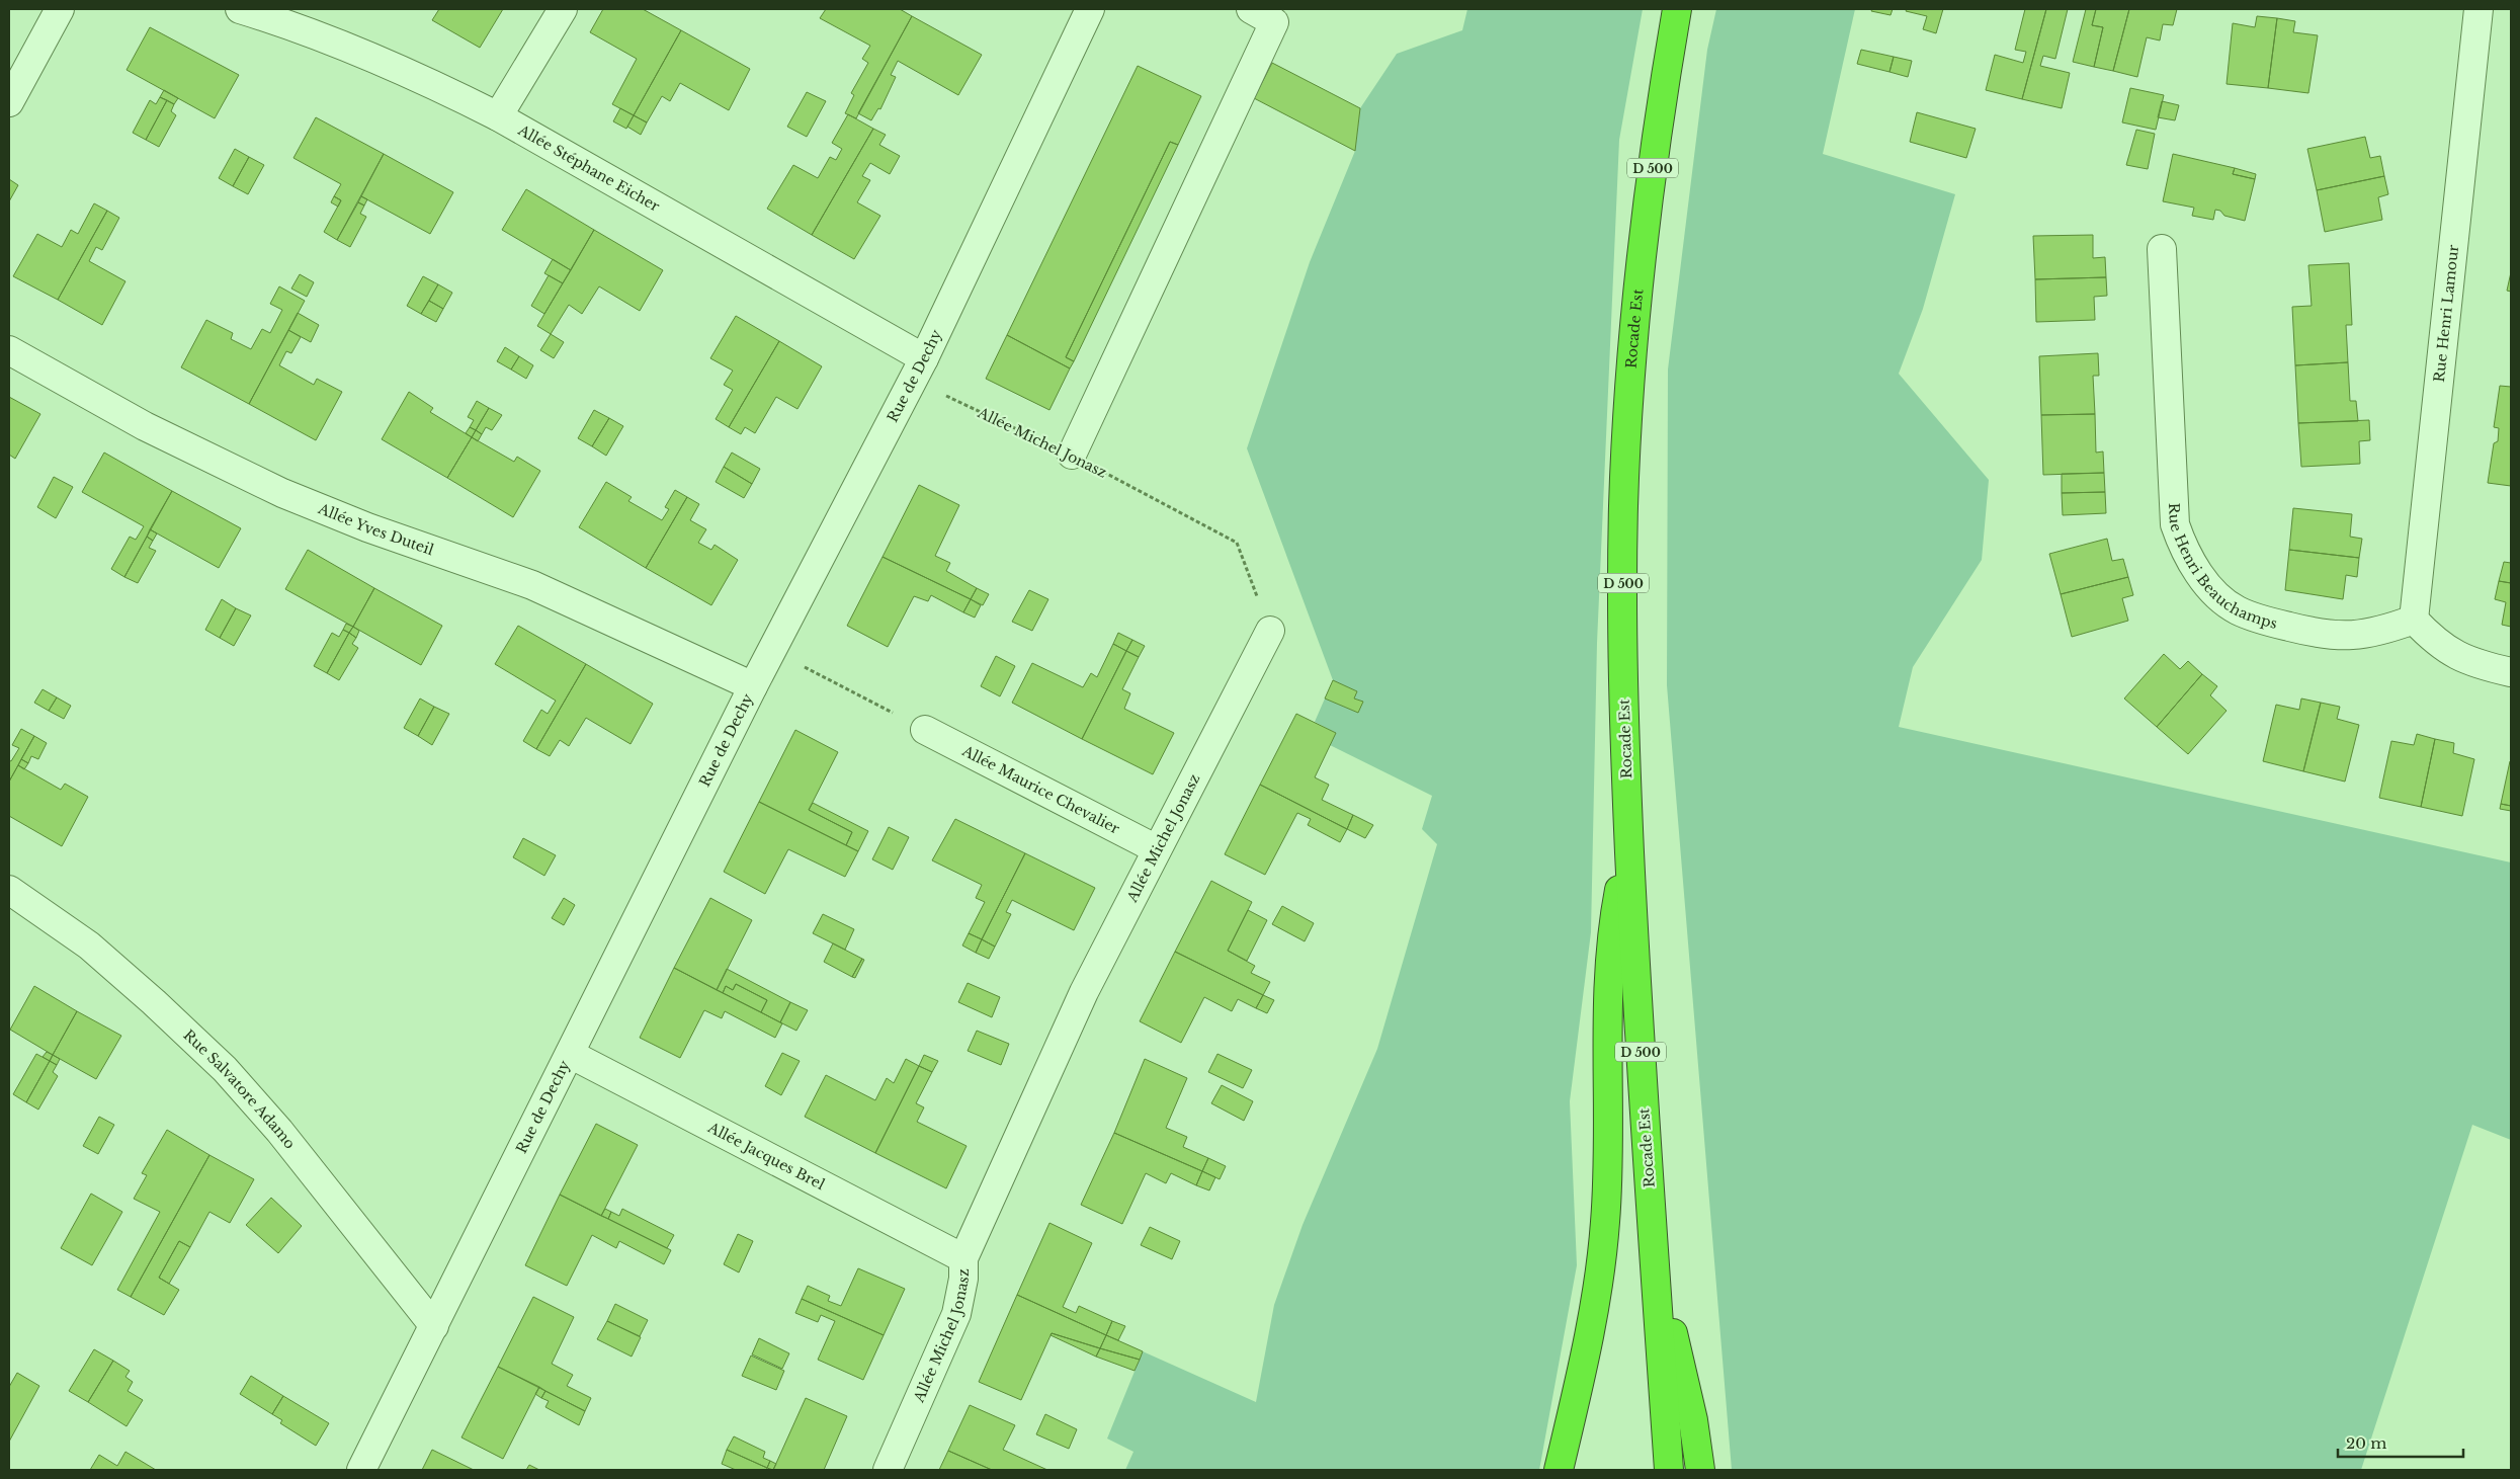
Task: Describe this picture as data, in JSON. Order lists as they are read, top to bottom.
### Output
{
  "streets": {
    "highway": ["D 500", "Rocade Est"],
    "street": [
      "Allée Stéphane Eicher",
      "Rue Henri Lamour",
      "Rue de Dechy",
      "Allée Michel Jonasz",
      "Allée Yves Duteil",
      "Rue Henri Beauchamps",
      "Allée Maurice Chevalier",
      "Rue Salvatore Adamo",
      "Allée Jacques Brel"
    ]
  },
  "crossings": [
    ["Allée Stéphane Eicher", "Rue de Dechy"],
    ["Allée Stéphane Eicher", "Allée Michel Jonasz"],
    ["Rue Henri Lamour", "Rue Henri Beauchamps"],
    ["Rue de Dechy", "Allée Michel Jonasz"],
    ["Rue de Dechy", "Allée Yves Duteil"],
    ["Rue de Dechy", "Rue Salvatore Adamo"],
    ["Rue de Dechy", "Allée Jacques Brel"],
    ["Allée Michel Jonasz", "Allée Maurice Chevalier"],
    ["Allée Michel Jonasz", "Allée Jacques Brel"]
  ],
  "scale_bar": "20 m"
}
